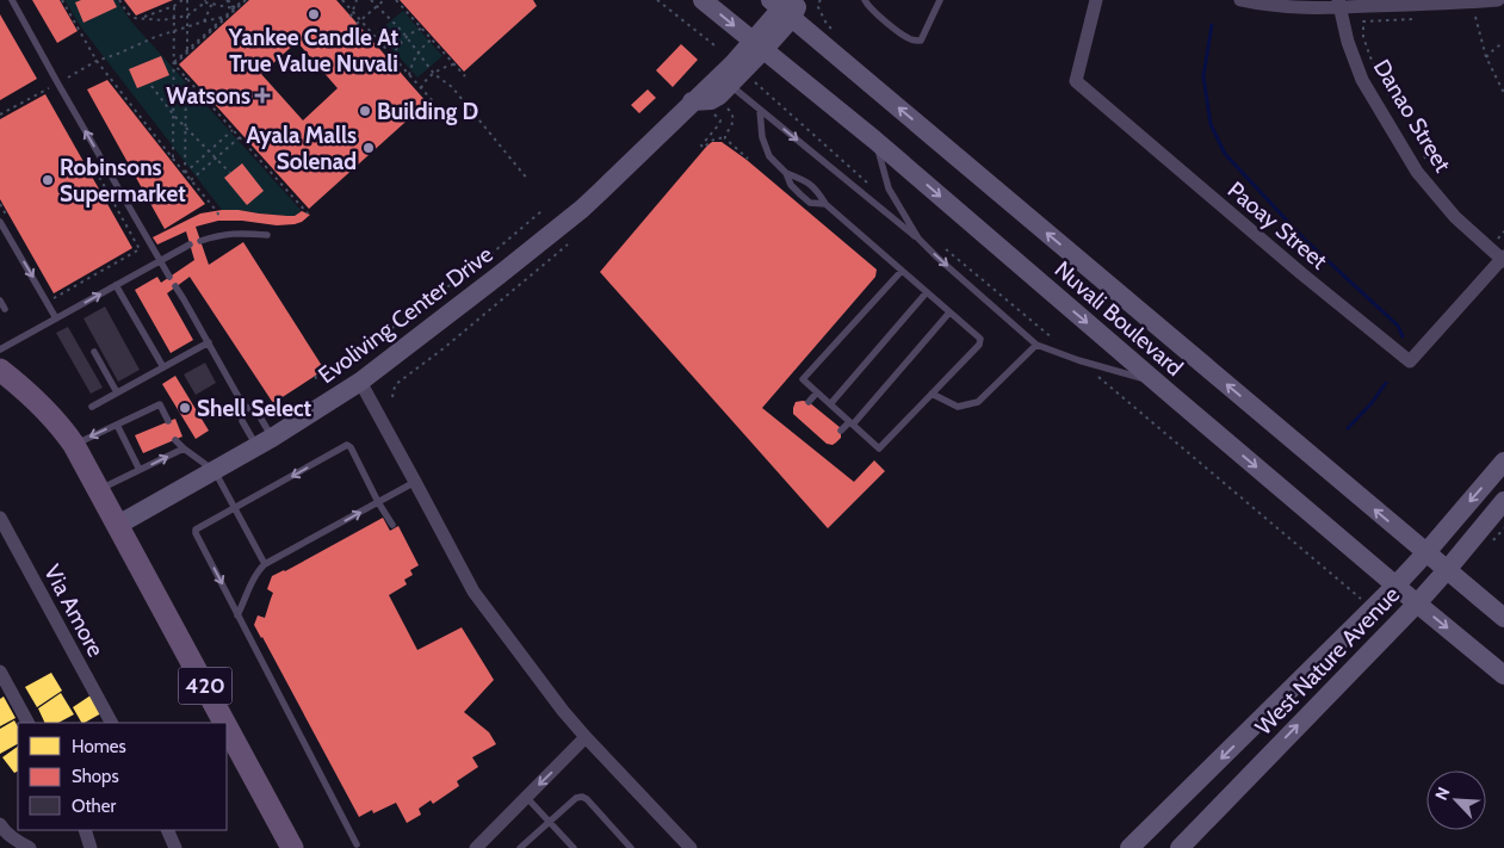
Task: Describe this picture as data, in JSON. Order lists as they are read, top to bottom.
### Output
{
  "streets": {
    "main road": [
      "Evoliving Center Drive",
      "Nuvali Boulevard",
      "West Nature Avenue",
      "420"
    ],
    "street": ["Danao Street", "Paoay Street", "Via Amore"]
  },
  "crossings": [
    ["Danao Street", "Paoay Street"],
    ["Evoliving Center Drive", "Nuvali Boulevard"],
    ["Evoliving Center Drive", "420"],
    ["Nuvali Boulevard", "West Nature Avenue"]
  ],
  "places": {
    "other": [
      "Yankee Candle At True Value Nuvali",
      "Building D",
      "Ayala Malls Solenad",
      "Robinsons Supermarket",
      "Shell Select"
    ],
    "health": ["Watsons"]
  },
  "legend": ["Homes", "Shops", "Other"],
  "north": "top left"
}
